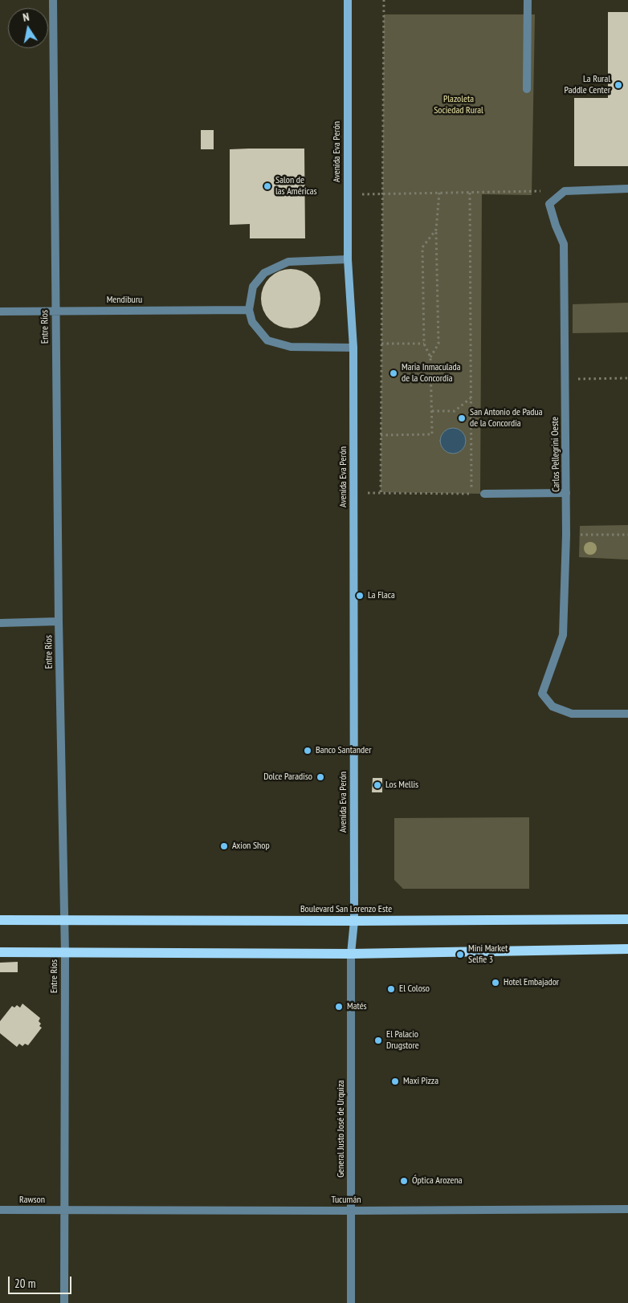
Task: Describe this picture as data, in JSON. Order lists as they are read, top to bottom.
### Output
{
  "streets": {
    "main road": ["Avenida Eva Perón", "Boulevard San Lorenzo Este"],
    "street": [
      "Mendiburu",
      "Entre Ríos",
      "Carlos Pellegrini Oeste",
      "General Justo José de Urquiza",
      "Rawson",
      "Tucumán"
    ]
  },
  "crossings": [
    ["Avenida Eva Perón", "Boulevard San Lorenzo Este"],
    ["Avenida Eva Perón", "General Justo José de Urquiza"],
    ["Mendiburu", "Entre Ríos"],
    ["Entre Ríos", "Boulevard San Lorenzo Este"],
    ["Entre Ríos", "Rawson"],
    ["Entre Ríos", "Tucumán"],
    ["General Justo José de Urquiza", "Tucumán"],
    ["Rawson", "Tucumán"]
  ],
  "parks": ["Plazoleta Sociedad Rural"],
  "places": [
    "La Rural Paddle Center",
    "Salon de las Américas",
    "Maria Inmaculada de la Concordia",
    "San Antonio de Padua de la Concordia",
    "La Flaca",
    "Banco Santander",
    "Dolce Paradiso",
    "Los Mellis",
    "Axion Shop",
    "Mini Market Selfie 3",
    "Hotel Embajador",
    "El Coloso",
    "Matés",
    "El Palacio Drugstore",
    "Maxi Pizza",
    "Óptica Arozena"
  ],
  "scale_bar": "20 m",
  "north": "top"
}
